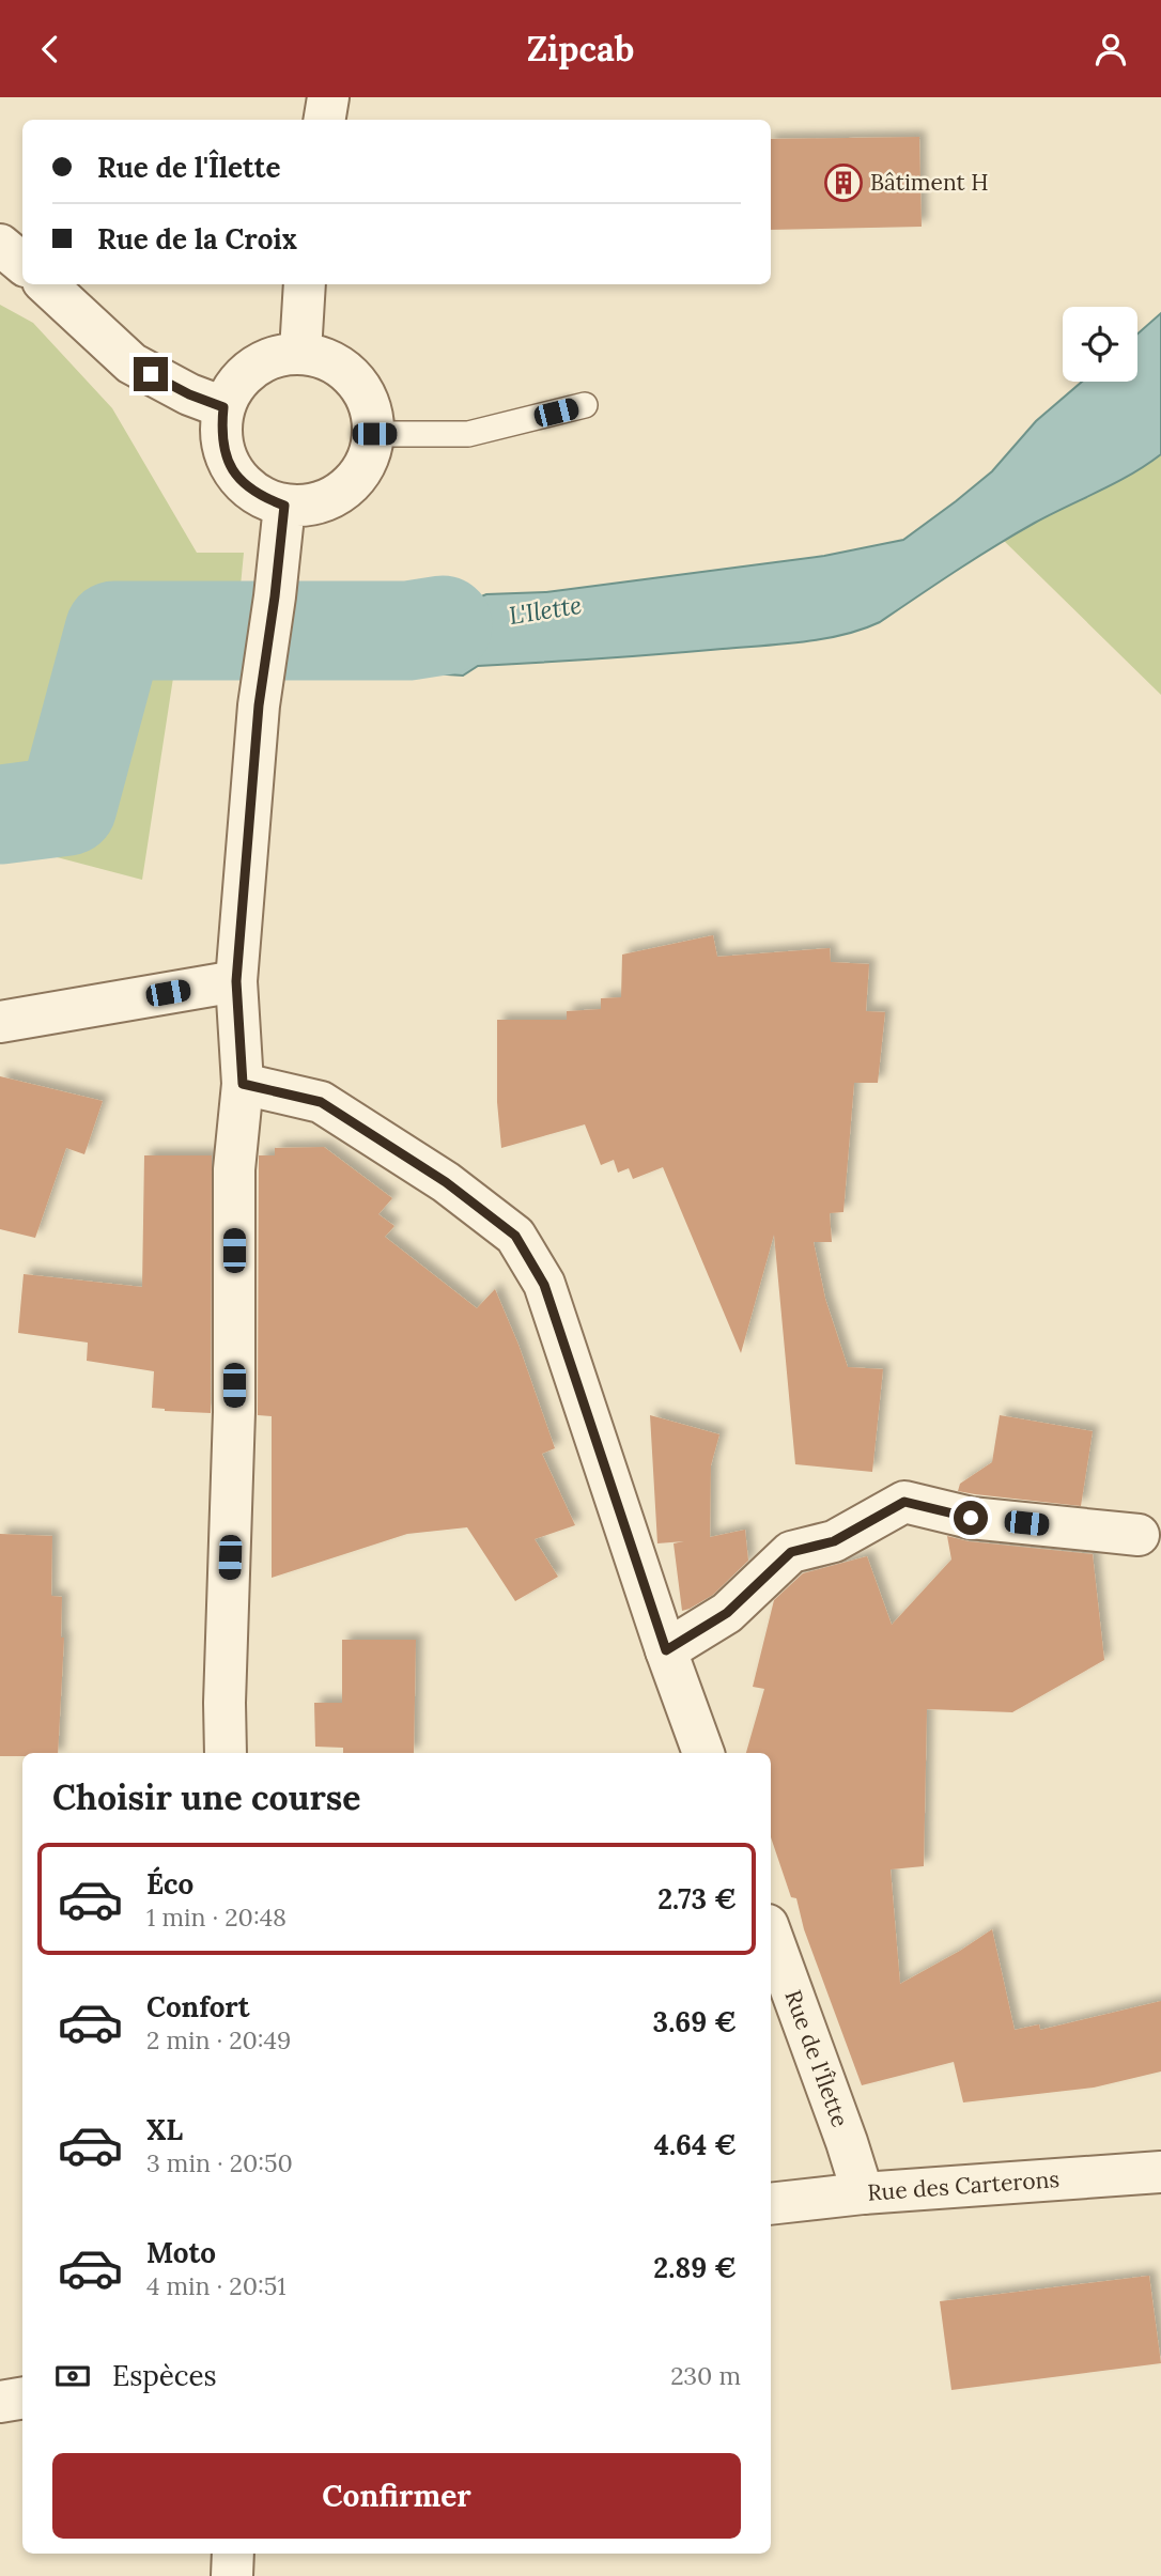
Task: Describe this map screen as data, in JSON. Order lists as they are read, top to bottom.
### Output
{
  "streets": {
    "street": ["Rue de l'Îlette", "Rue des Carterons"]
  },
  "crossings": [
    ["Rue de l'Îlette", "Rue des Carterons"]
  ],
  "water": ["L'Ilette"],
  "places": {
    "building": ["Bâtiment H"]
  },
  "page": {
    "header": "Zipcab",
    "banner": ["Rue de l'Îlette", "Rue de la Croix"],
    "heading": "Choisir une course",
    "list": [
      {
        "name": "Éco",
        "note": "1 min · 20:48",
        "value": "2.73 €"
      },
      {
        "name": "Confort",
        "note": "2 min · 20:49",
        "value": "3.69 €"
      },
      {
        "name": "XL",
        "note": "3 min · 20:50",
        "value": "4.64 €"
      },
      {
        "name": "Moto",
        "note": "4 min · 20:51",
        "value": "2.89 €"
      }
    ],
    "pay": ["Espèces", "230 m"],
    "buttons": "Confirmer"
  }
}
